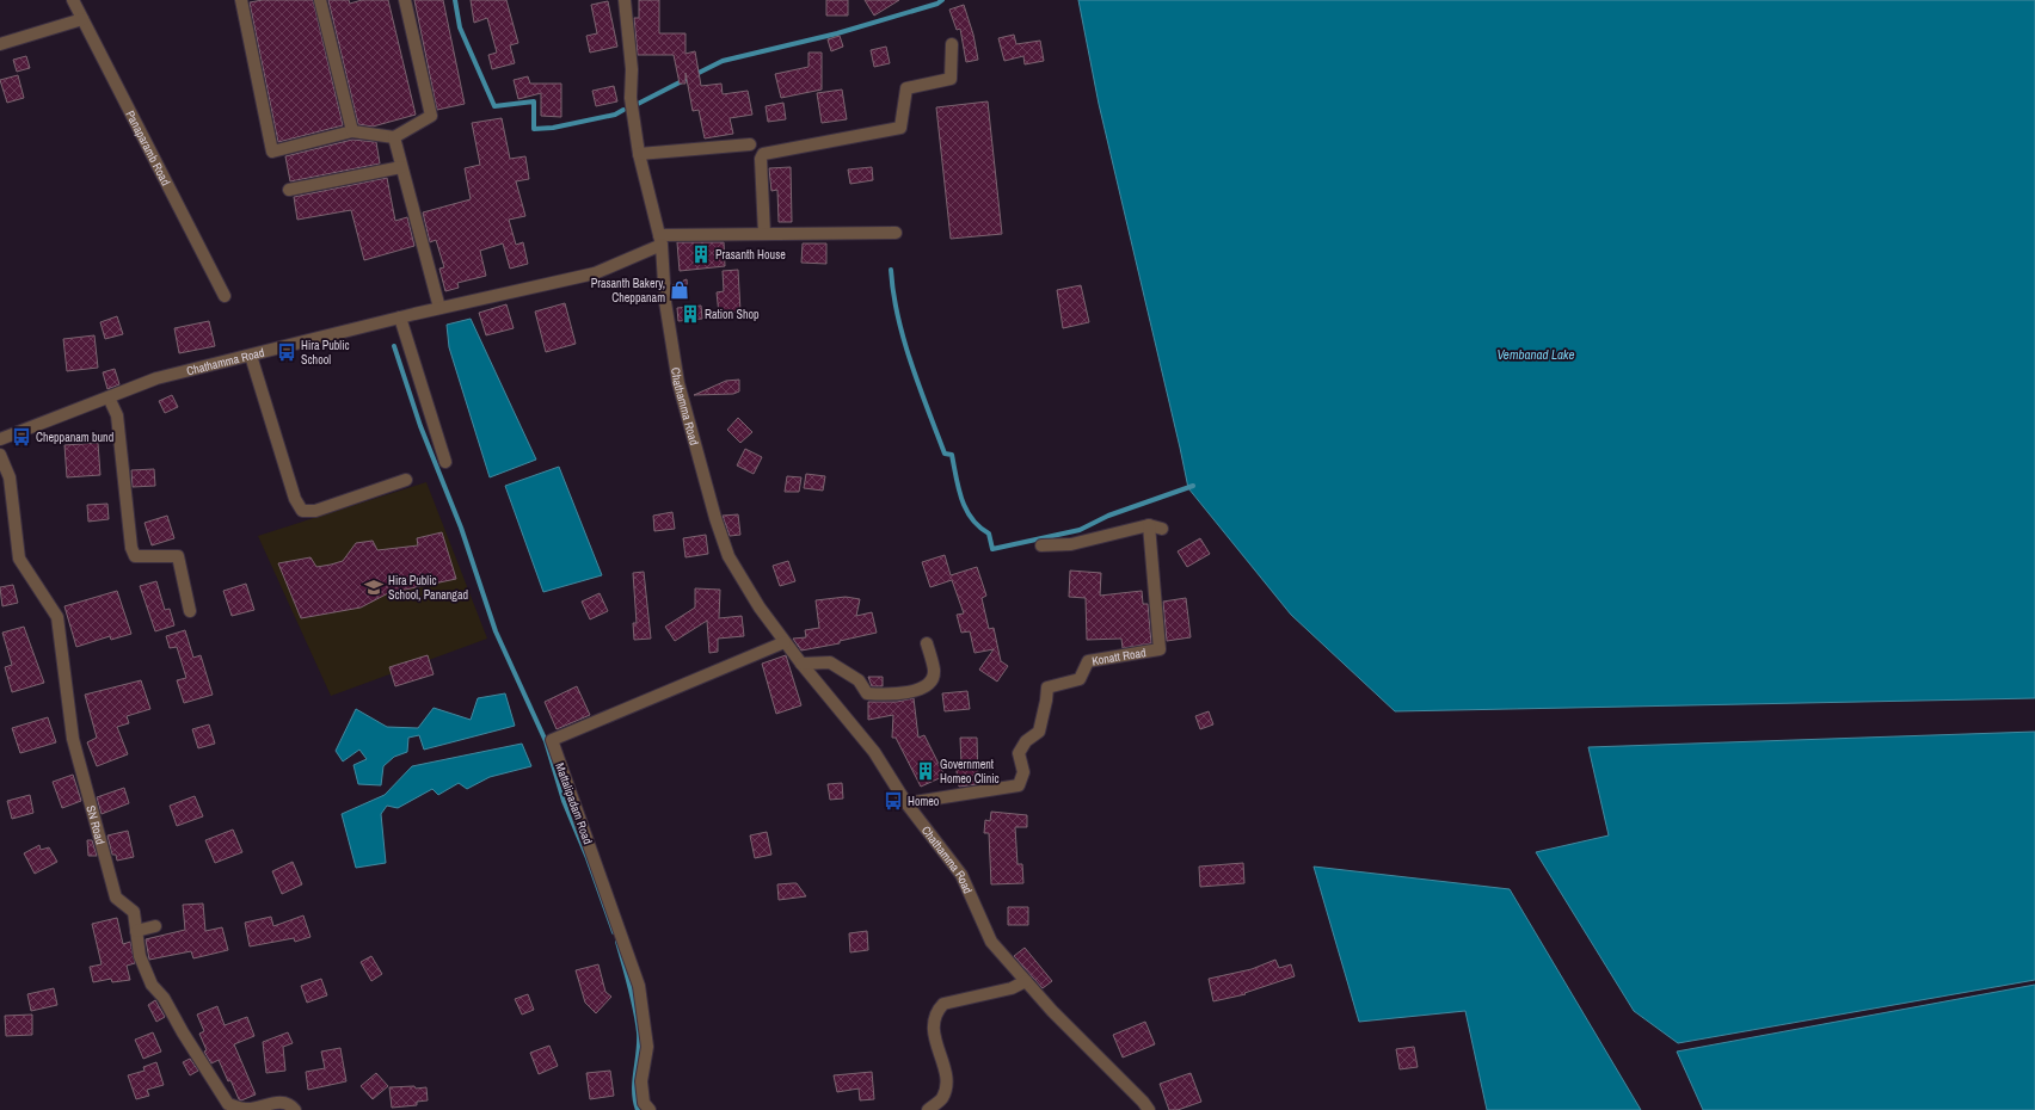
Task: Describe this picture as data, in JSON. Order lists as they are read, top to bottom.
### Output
{
  "streets": {
    "street": [
      "Panaparamb Road",
      "Chathamma Road",
      "Konatt Road",
      "Mattalipadam Road",
      "SN Road"
    ]
  },
  "crossings": [
    ["Chathamma Road", "Konatt Road"],
    ["Chathamma Road", "Mattalipadam Road"]
  ],
  "water": ["Vembanad Lake"],
  "places": {
    "building": ["Prasanth House", "Ration Shop", "Government Homeo Clinic"],
    "shop": ["Prasanth Bakery, Cheppanam"],
    "bus stop": ["Hira Public School", "Cheppanam bund", "Homeo"],
    "school or university": ["Hira Public School, Panangad"]
  }
}
